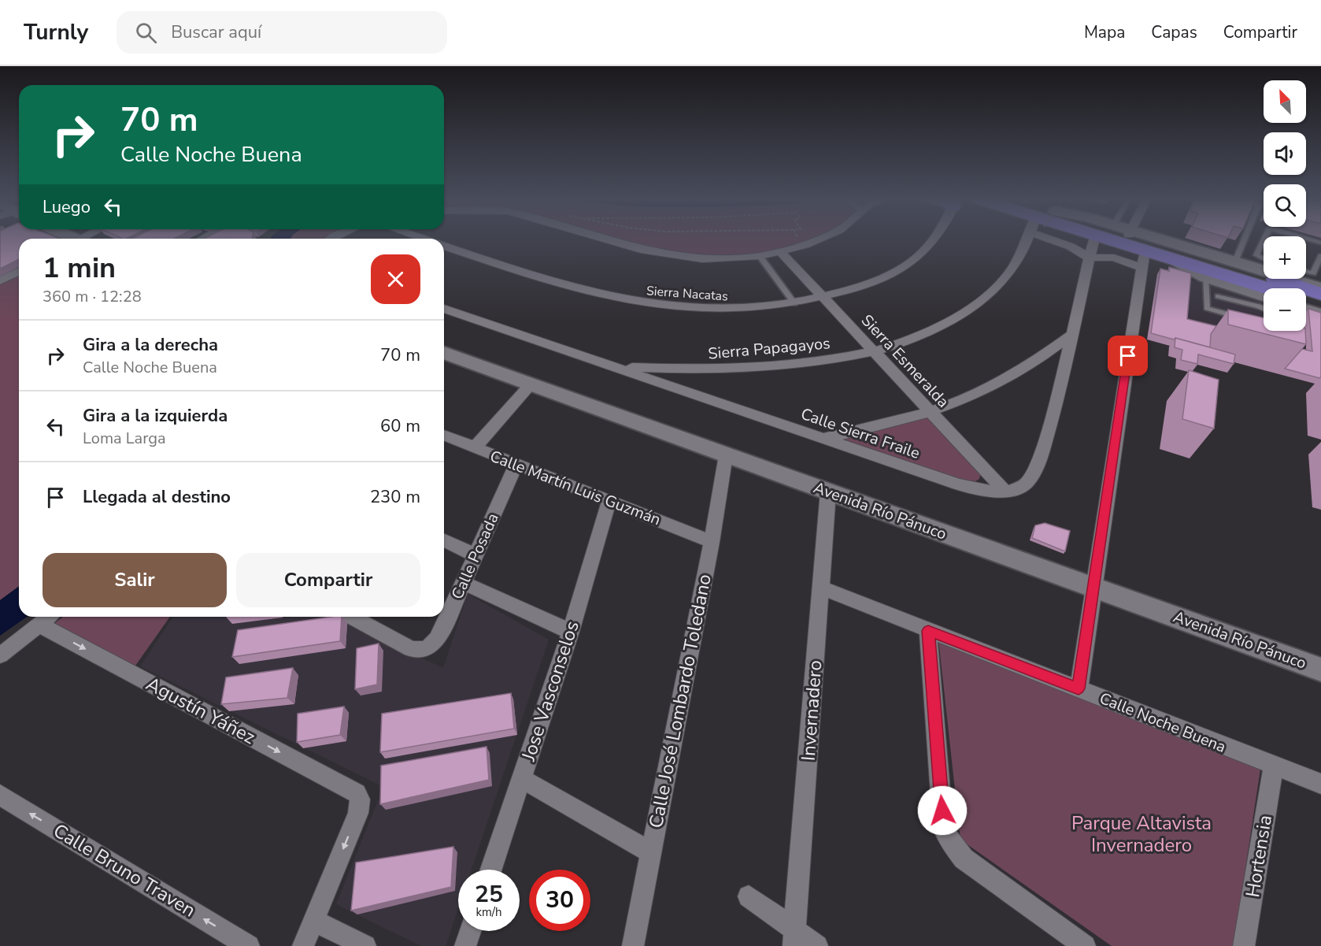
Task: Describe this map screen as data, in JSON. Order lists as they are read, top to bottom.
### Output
{
  "streets": {
    "street": [
      "Sierra Nacatas",
      "Sierra Papagayos",
      "Sierra Esmeralda",
      "Calle Sierra Fraile",
      "Calle Martín Luis Guzmán",
      "Avenida Río Pánuco",
      "Calle Posada",
      "Jose Vasconselos",
      "Calle José Lombardo Toledano",
      "Agustín Yáñez",
      "Invernadero",
      "Calle Noche Buena",
      "Hortensia",
      "Calle Bruno Traven"
    ]
  },
  "crossings": [
    ["Sierra Nacatas", "Sierra Esmeralda"],
    ["Sierra Papagayos", "Sierra Esmeralda"],
    ["Sierra Papagayos", "Calle Sierra Fraile"],
    ["Sierra Esmeralda", "Calle Sierra Fraile"],
    ["Calle Martín Luis Guzmán", "Calle Posada"],
    ["Calle Martín Luis Guzmán", "Jose Vasconselos"],
    ["Calle Martín Luis Guzmán", "Calle José Lombardo Toledano"],
    ["Avenida Río Pánuco", "Calle José Lombardo Toledano"],
    ["Avenida Río Pánuco", "Invernadero"],
    ["Invernadero", "Calle Noche Buena"],
    ["Calle Noche Buena", "Hortensia"]
  ],
  "one_way": ["Agustín Yáñez", "Calle Bruno Traven"],
  "parks": ["Parque Altavista Invernadero"],
  "north": "top left",
  "page": {
    "header": "Turnly",
    "search": "Buscar aquí",
    "nav": ["Mapa", "Capas", "Compartir"],
    "map_buttons": ["+", "−"],
    "turn": ["70 m", "Calle Noche Buena"],
    "then": "Luego",
    "heading": ["1 min", "360 m · 12:28"],
    "list": [
      {
        "name": "Gira a la derecha",
        "note": "Calle Noche Buena",
        "value": "70 m"
      },
      {
        "name": "Gira a la izquierda",
        "note": "Loma Larga",
        "value": "60 m"
      },
      {
        "name": "Llegada al destino",
        "value": "230 m"
      }
    ],
    "buttons": ["Salir", "Compartir"],
    "speed": "25 km/h",
    "limit": "30"
  }
}
